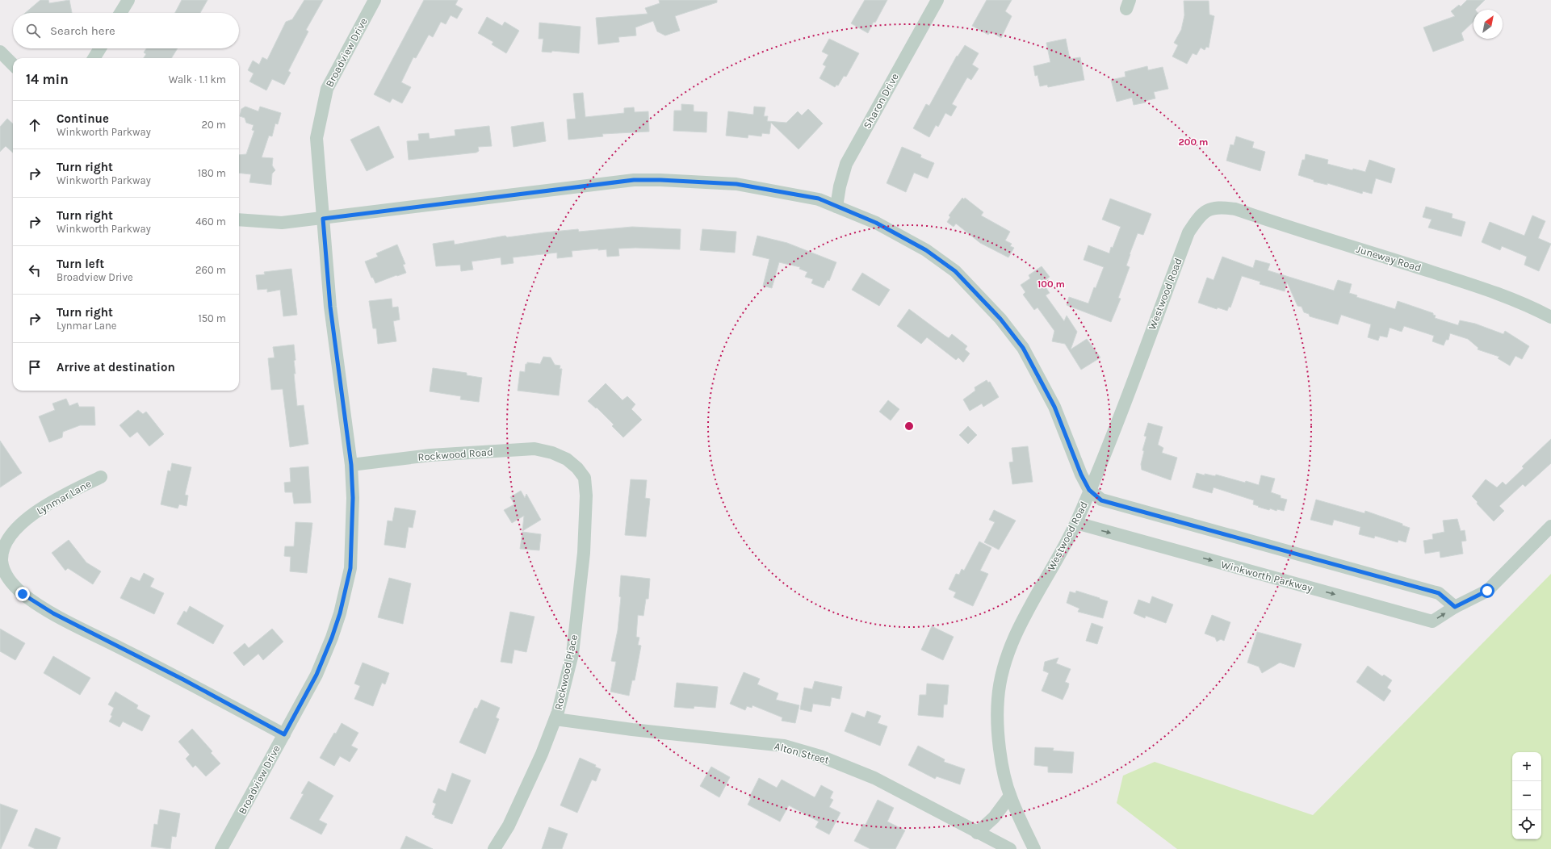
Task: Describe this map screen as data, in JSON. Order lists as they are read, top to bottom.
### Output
{
  "streets": {
    "street": [
      "Broadview Drive",
      "Sharon Drive",
      "Juneway Road",
      "Westwood Road",
      "Rockwood Road",
      "Lynmar Lane",
      "Winkworth Parkway",
      "Rockwood Place",
      "Alton Street"
    ]
  },
  "crossings": [
    ["Broadview Drive", "Rockwood Road"],
    ["Broadview Drive", "Lynmar Lane"],
    ["Juneway Road", "Westwood Road"],
    ["Westwood Road", "Winkworth Parkway"],
    ["Rockwood Road", "Rockwood Place"],
    ["Rockwood Place", "Alton Street"]
  ],
  "north": "top right",
  "page": {
    "search": "Search here",
    "heading": ["14 min", "Walk · 1.1 km"],
    "list": [
      ["Continue", "Winkworth Parkway", "20 m"],
      ["Turn right", "Winkworth Parkway", "180 m"],
      ["Turn right", "Winkworth Parkway", "460 m"],
      ["Turn left", "Broadview Drive", "260 m"],
      ["Turn right", "Lynmar Lane", "150 m"],
      "Arrive at destination"
    ],
    "map_buttons": ["+", "−"]
  },
  "rings": ["200 m", "100 m"]
}
